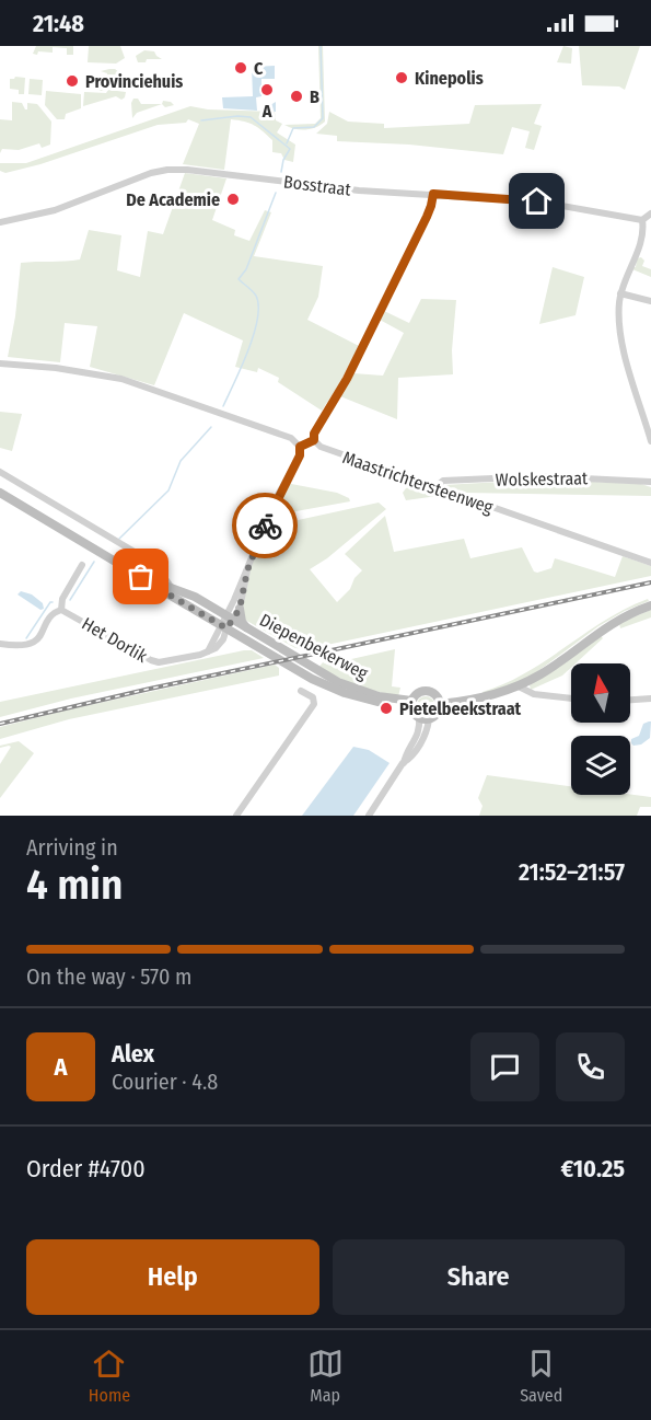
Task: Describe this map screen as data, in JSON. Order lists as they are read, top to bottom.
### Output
{
  "streets": {
    "main road": ["Diepenbekerweg"],
    "street": [
      "Bosstraat",
      "Wolskestraat",
      "Maastrichtersteenweg",
      "Het Dorlik"
    ]
  },
  "crossings": [
    ["Wolskestraat", "Maastrichtersteenweg"],
    ["Het Dorlik", "Diepenbekerweg"]
  ],
  "places": [
    "C",
    "Kinepolis",
    "Provinciehuis",
    "A",
    "B",
    "De Academie",
    "Pietelbeekstraat"
  ],
  "north": "top",
  "page": {
    "status": "21:48",
    "heading": ["4 min", "Arriving in", "21:52–21:57"],
    "panel": [
      "Alex",
      "Courier · 4.8",
      "Order #4700",
      "€10.25"
    ],
    "bar": "On the way · 570 m",
    "round": "A",
    "buttons": ["Help", "Share"],
    "tabs": ["Home", "Map", "Saved"]
  }
}
